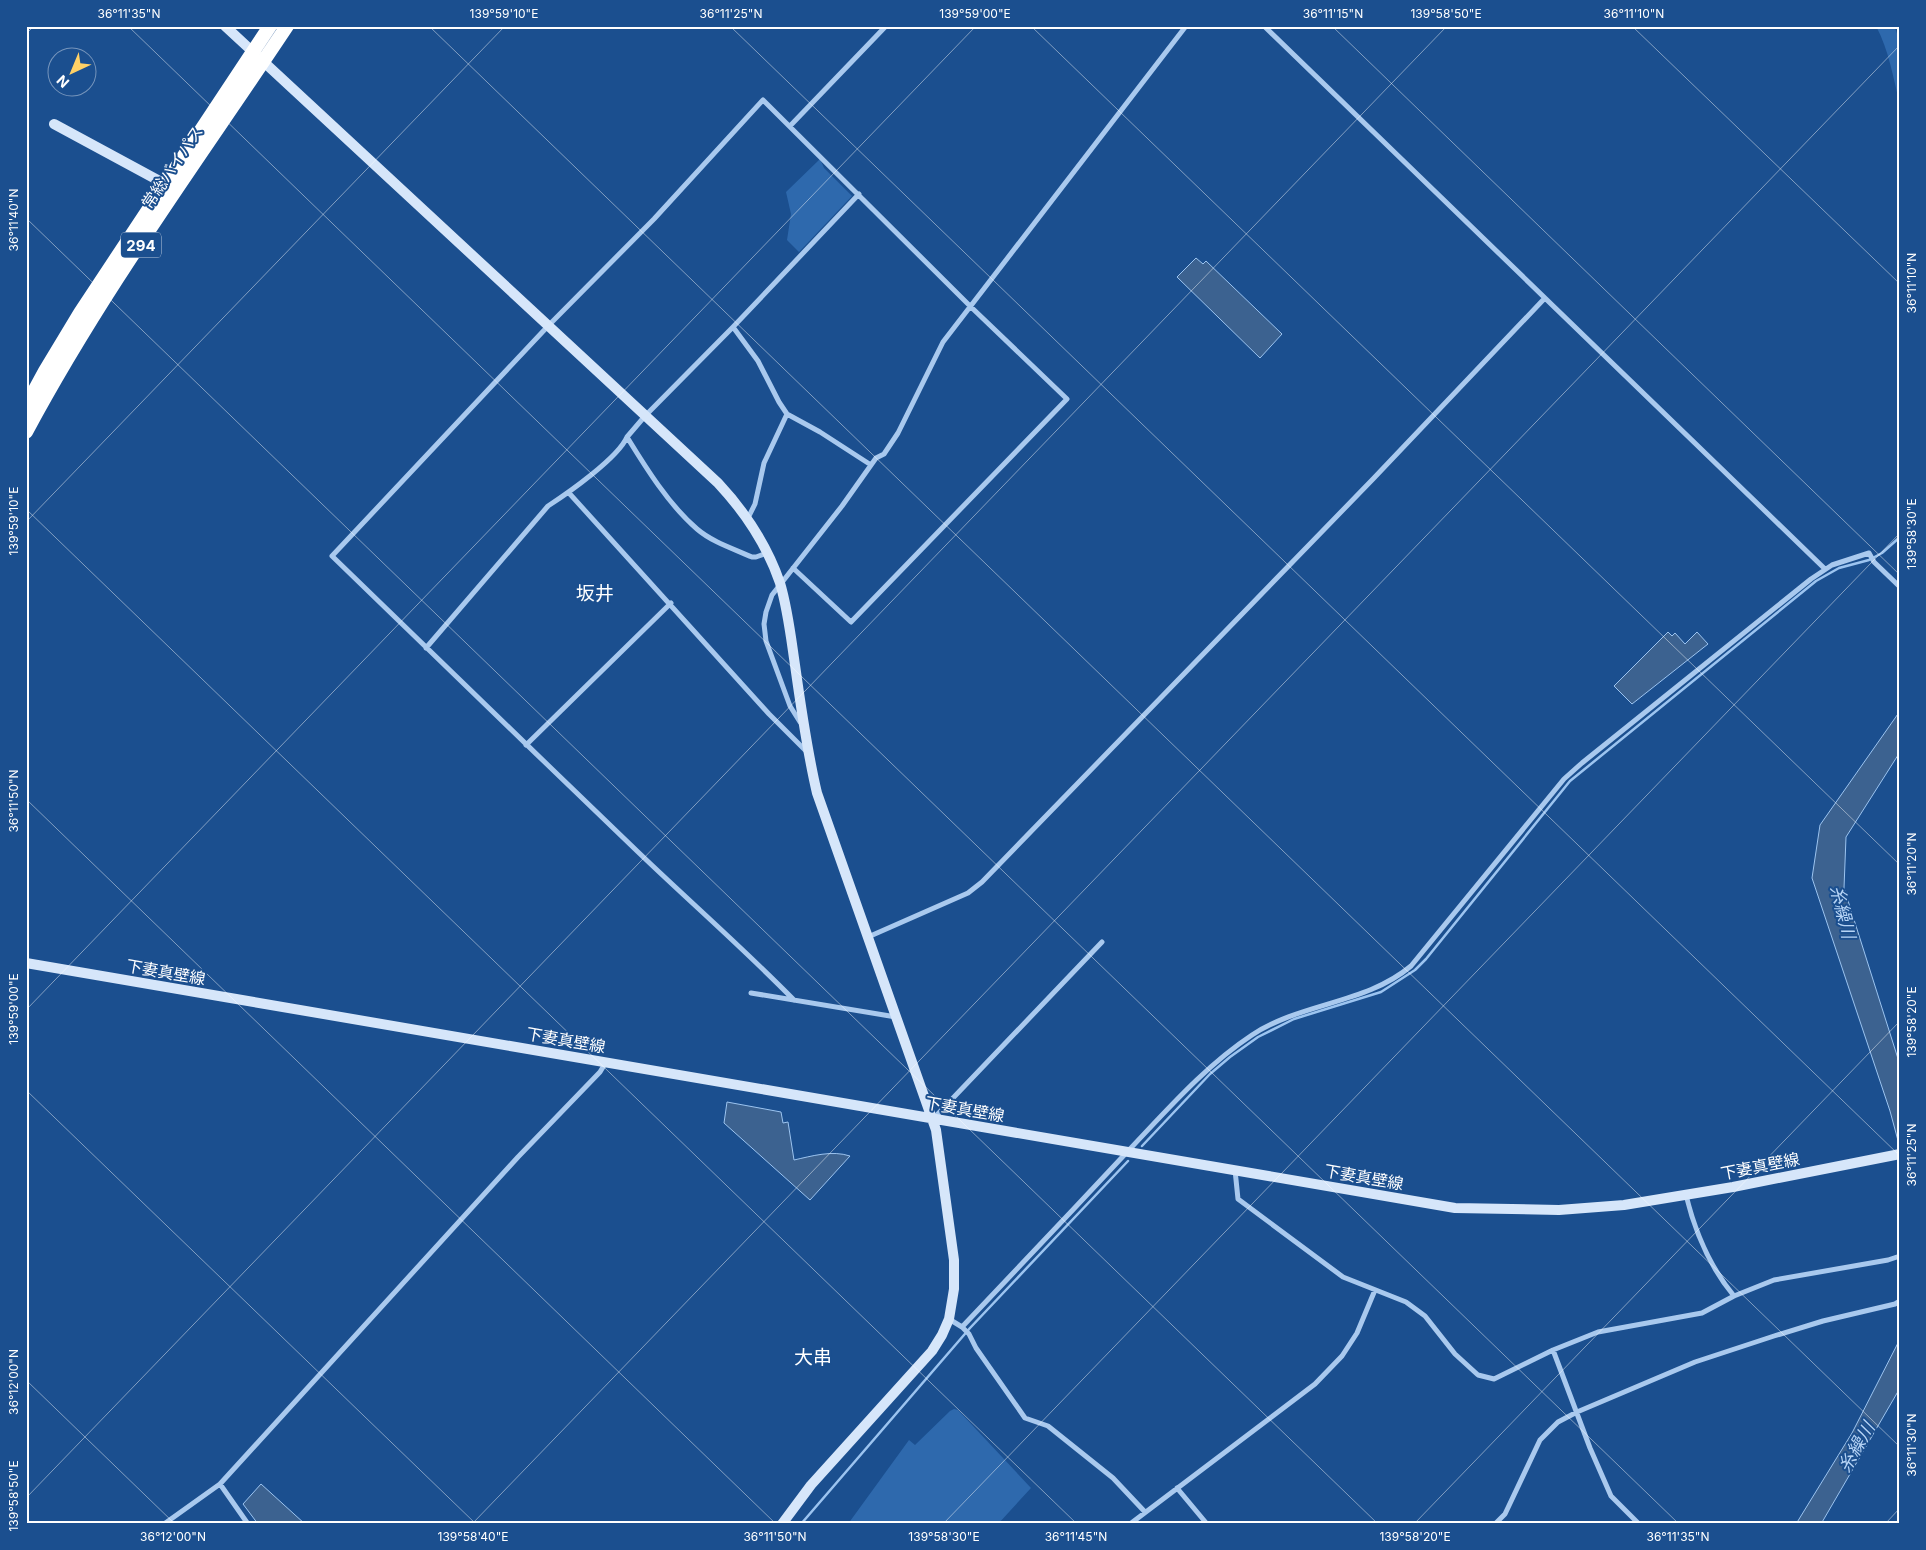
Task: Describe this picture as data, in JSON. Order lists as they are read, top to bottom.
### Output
{
  "streets": {
    "highway": ["常総バイパス", "294"],
    "street": ["下妻真壁線"]
  },
  "districts": ["坂井", "大串"],
  "water": ["糸繰川"],
  "north": "bottom left",
  "coordinates": [
    "36°11'35\"N",
    "139°59'10\"E",
    "36°11'25\"N",
    "139°59'00\"E",
    "36°11'15\"N",
    "139°58'50\"E",
    "36°11'10\"N",
    "36°11'40\"N",
    "139°58'30\"E",
    "36°11'50\"N",
    "36°11'20\"N",
    "139°58'20\"E",
    "36°12'00\"N",
    "36°11'30\"N",
    "139°58'40\"E",
    "36°11'45\"N"
  ]
}
